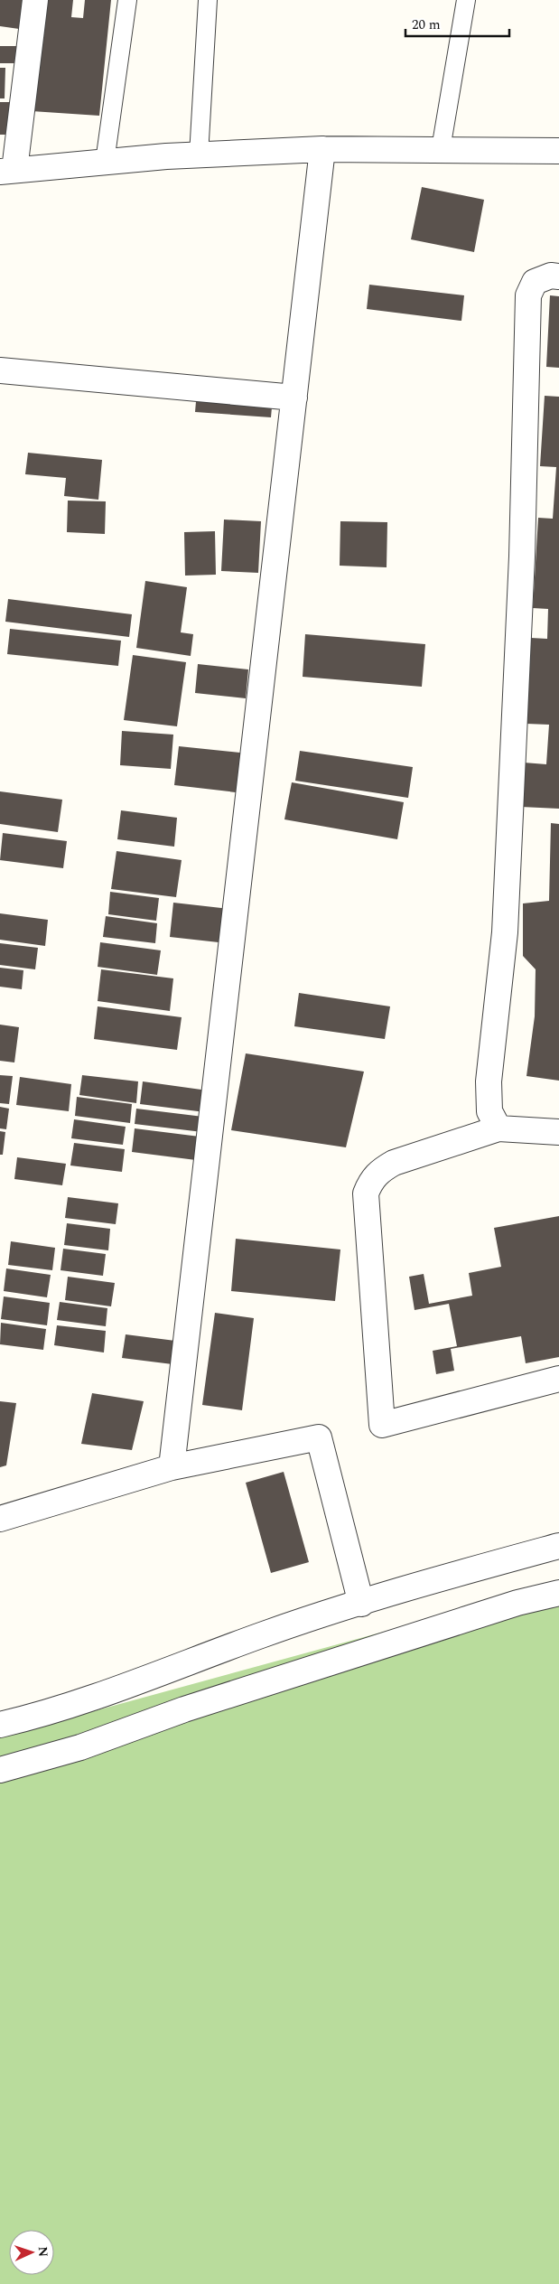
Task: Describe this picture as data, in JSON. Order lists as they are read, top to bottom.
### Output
{
  "scale_bar": "20 m",
  "north": "right"
}
